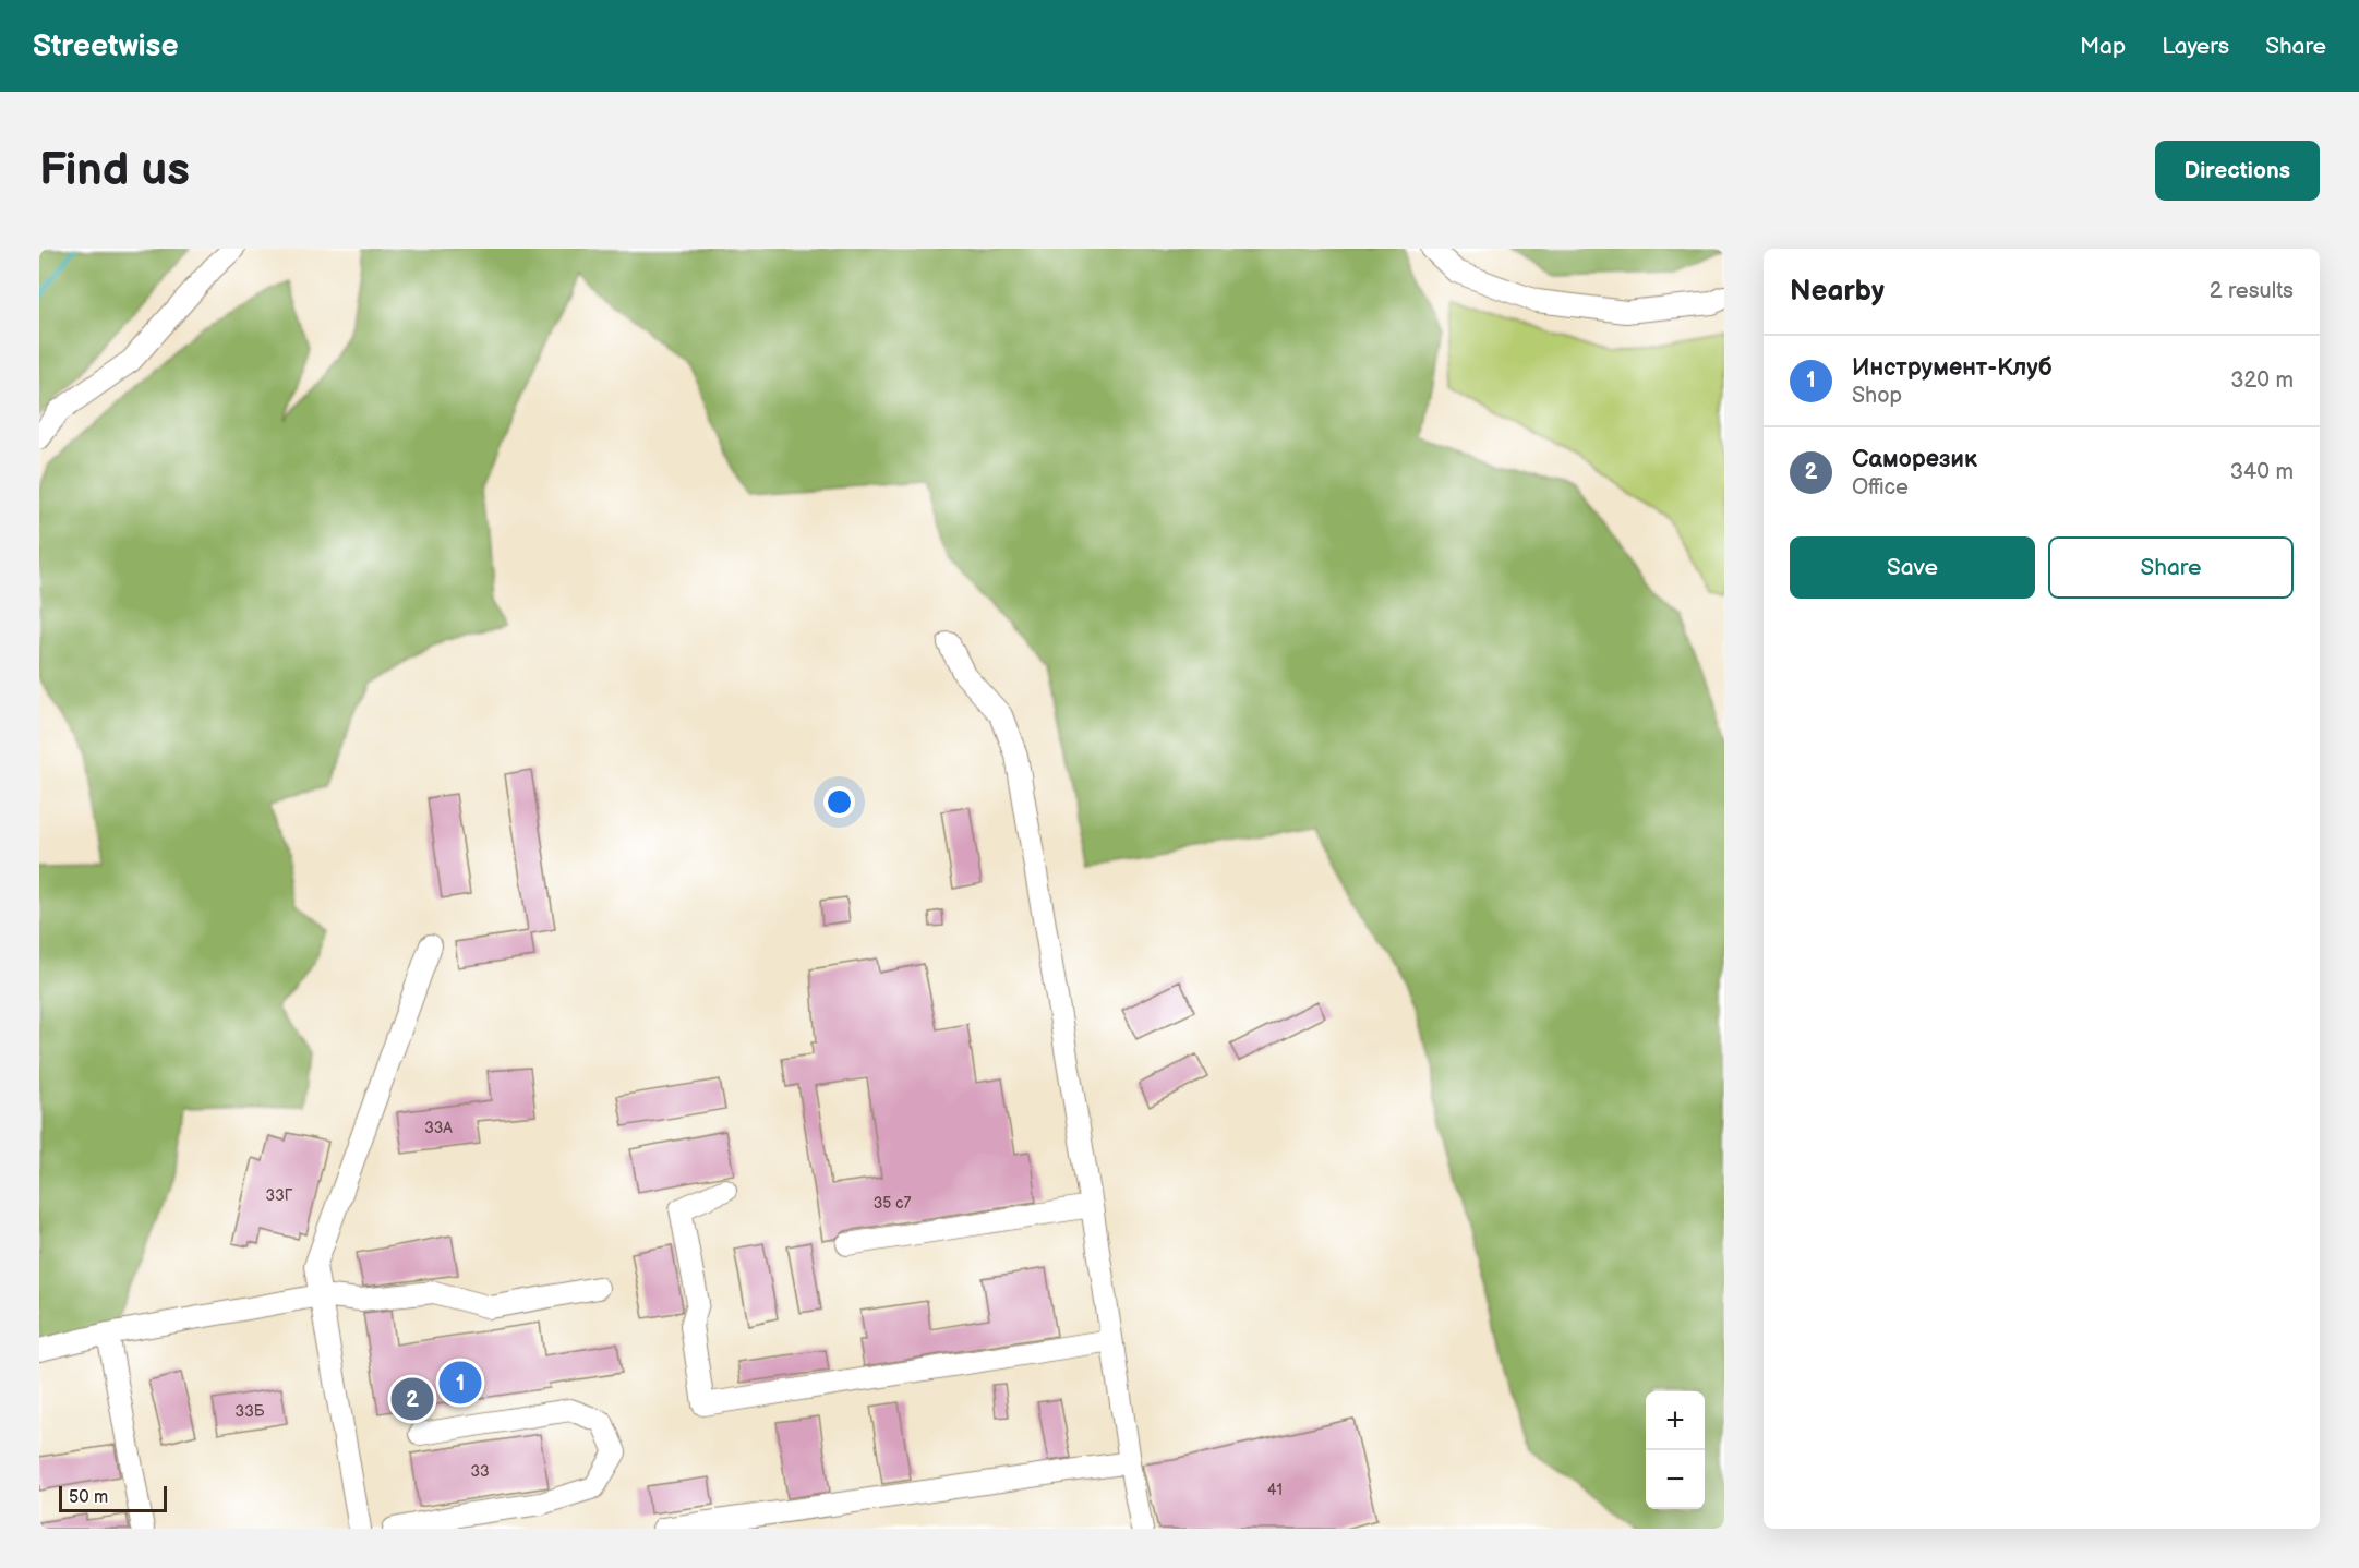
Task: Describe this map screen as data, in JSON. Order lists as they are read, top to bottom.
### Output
{
  "house_numbers": [
    "33А",
    "33Г",
    "35 c7",
    "33Б",
    "33",
    "41"
  ],
  "scale_bar": "50 m",
  "page": {
    "header": "Streetwise",
    "nav": ["Map", "Layers", "Share"],
    "buttons": [
      "Directions",
      ["Save", "Share"]
    ],
    "title": "Find us",
    "heading": ["Nearby", "2 results"],
    "list": [
      {
        "mark": "1",
        "name": "Инструмент-Клуб",
        "note": "Shop",
        "value": "320 m"
      },
      {
        "mark": "2",
        "name": "Саморезик",
        "note": "Office",
        "value": "340 m"
      }
    ],
    "pins": ["1", "2"],
    "map_buttons": ["+", "−"],
    "scale": "50 m"
  }
}
